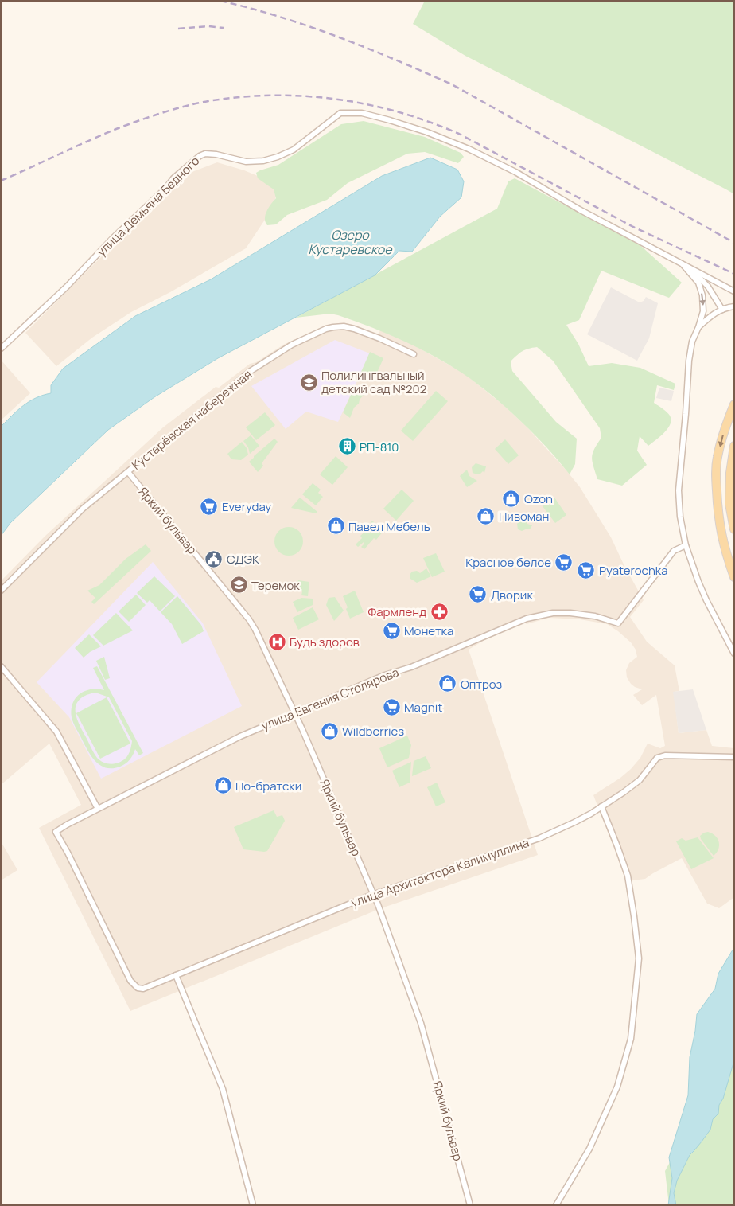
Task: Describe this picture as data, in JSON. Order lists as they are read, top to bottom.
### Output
{
  "streets": {
    "street": [
      "улица Демьяна Бедного",
      "Кустарёвская набережная",
      "Яркий бульвар",
      "улица Евгения Столярова",
      "улица Архитектора Калимуллина"
    ]
  },
  "crossings": [
    ["Кустарёвская набережная", "Яркий бульвар"],
    ["Яркий бульвар", "улица Евгения Столярова"],
    ["Яркий бульвар", "улица Архитектора Калимуллина"],
    ["улица Евгения Столярова", "улица Архитектора Калимуллина"]
  ],
  "water": ["Озеро Кустаревское"],
  "places": {
    "school or university": ["Полилингвальный детский сад №202", "Теремок"],
    "building": ["РП-810"],
    "shop": [
      "Ozon",
      "Пивоман",
      "Павел Мебель",
      "Оптроз",
      "Wildberries",
      "По-братски"
    ],
    "supermarket": [
      "Everyday",
      "Красное белое",
      "Pyaterochka",
      "Дворик",
      "Монетка",
      "Magnit"
    ],
    "public building": ["СДЭК"],
    "pharmacy": ["Фармленд"],
    "hospital": ["Будь здоров"]
  }
}
